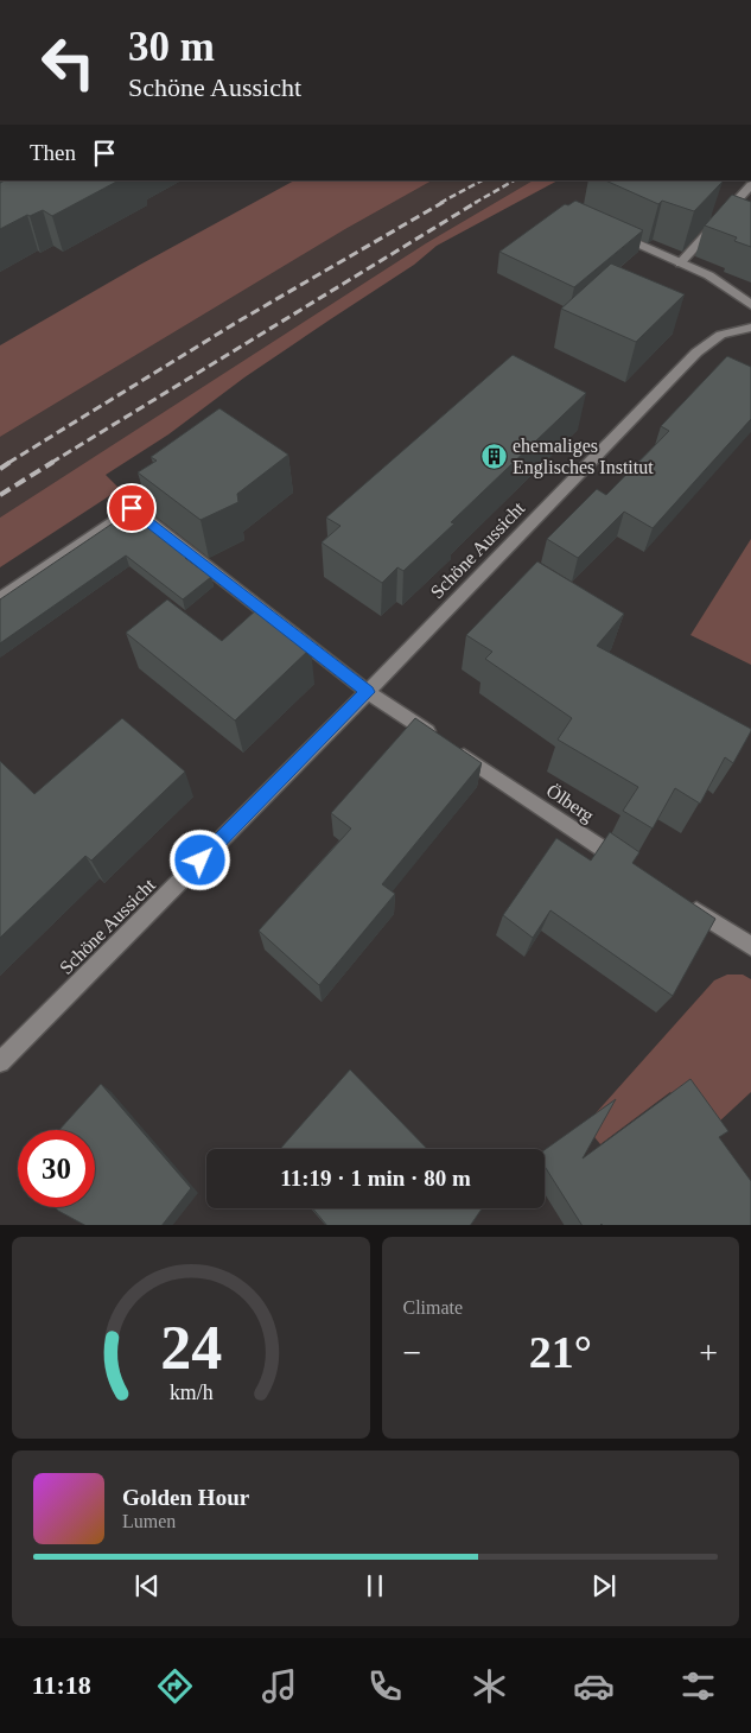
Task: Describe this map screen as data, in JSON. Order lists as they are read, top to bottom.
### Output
{
  "streets": {
    "street": ["Schöne Aussicht", "Ölberg"]
  },
  "crossings": [
    ["Schöne Aussicht", "Ölberg"]
  ],
  "places": {
    "building": ["ehemaliges Englisches Institut"]
  },
  "page": {
    "turn": ["30 m", "Schöne Aussicht"],
    "then": "Then",
    "limit": "30",
    "trip": "11:19 · 1 min · 80 m",
    "tile": "Climate",
    "heat": ["−", "21°", "+"],
    "song": ["Golden Hour", "Lumen"],
    "tabs": "11:18",
    "gauge": ["24", "km/h"]
  }
}
